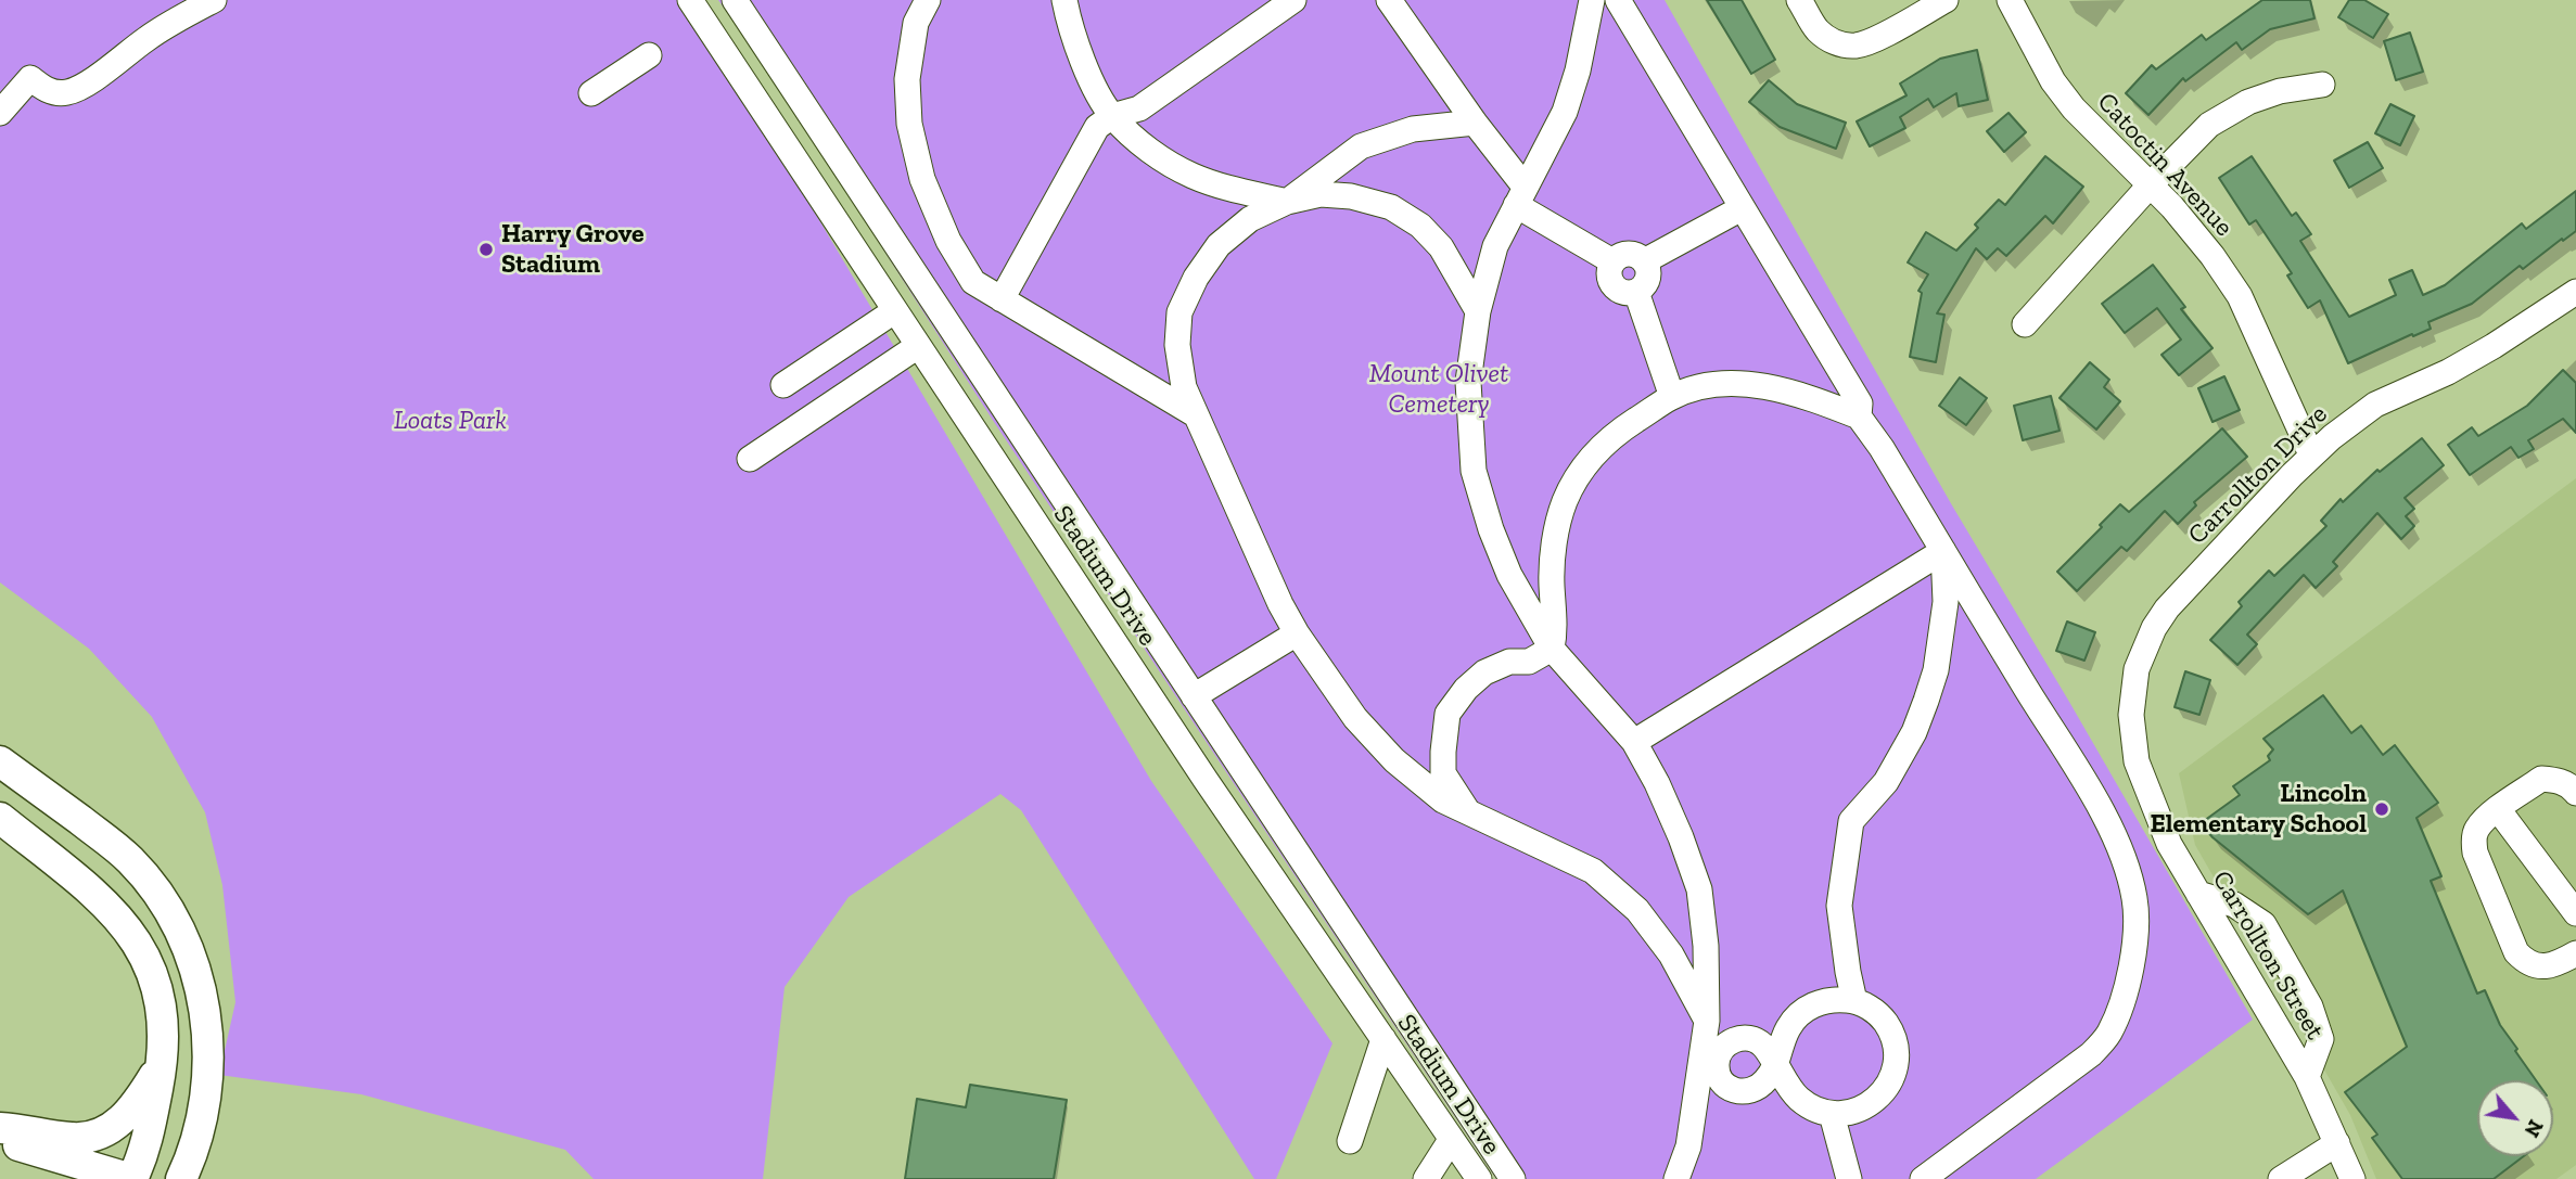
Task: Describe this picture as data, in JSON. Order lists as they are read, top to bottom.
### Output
{
  "streets": {
    "street": [
      "Catoctin Avenue",
      "Carrollton Drive",
      "Stadium Drive",
      "Carrollton Street"
    ]
  },
  "crossings": [
    ["Catoctin Avenue", "Carrollton Drive"],
    ["Carrollton Drive", "Carrollton Street"]
  ],
  "parks": ["Mount Olivet Cemetery", "Loats Park"],
  "places": ["Harry Grove Stadium", "Lincoln Elementary School"],
  "north": "bottom right"
}
